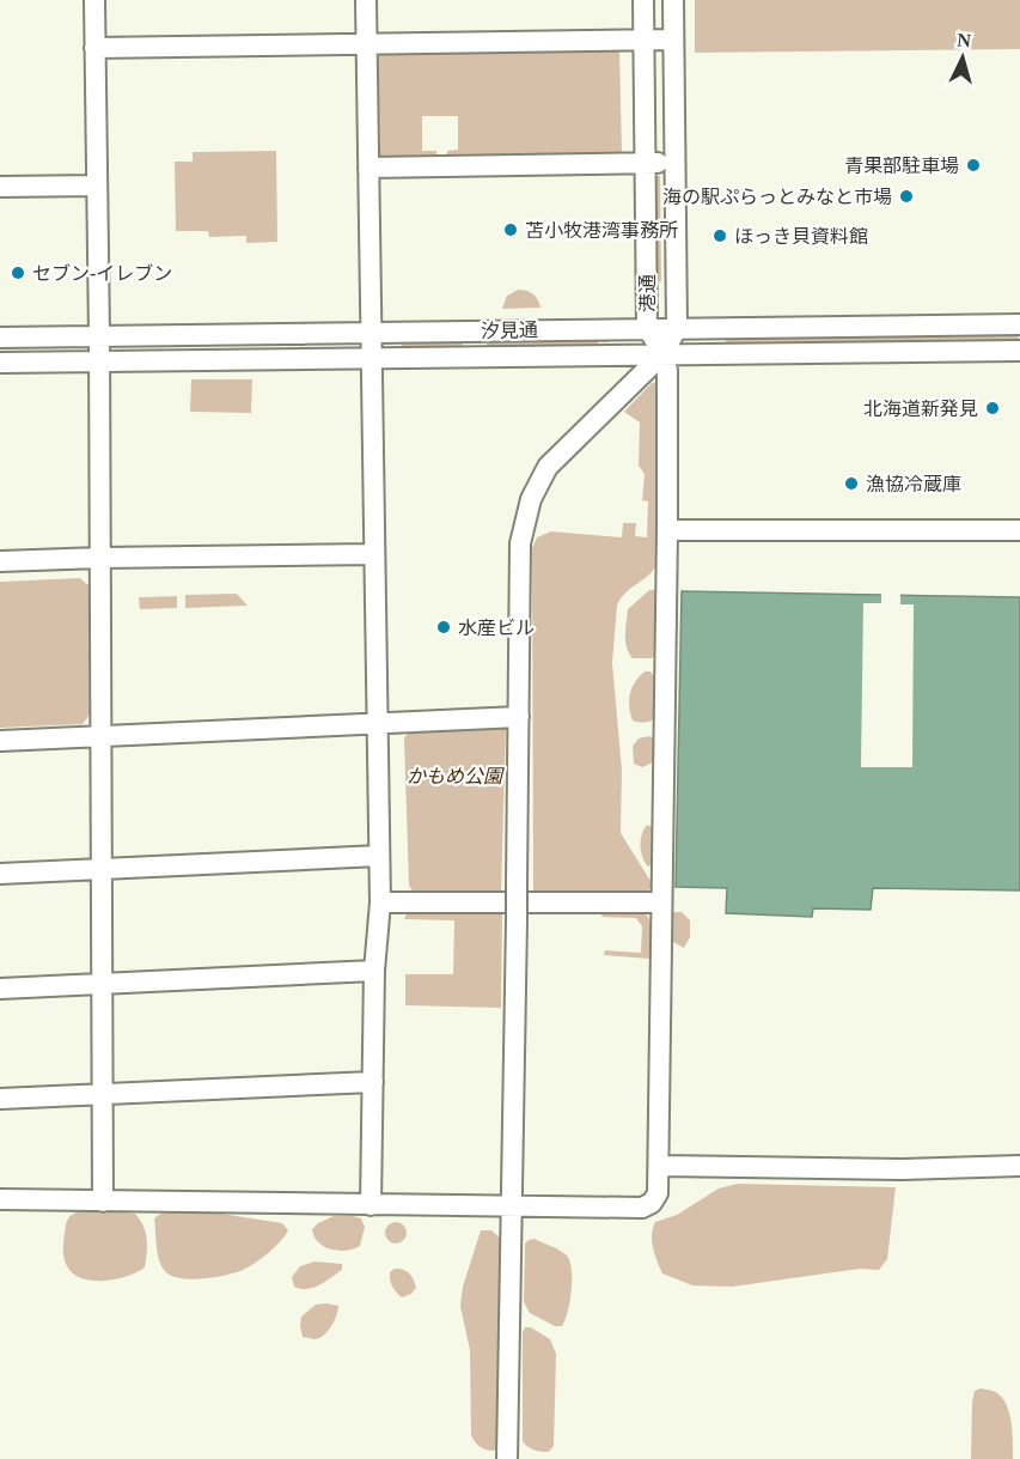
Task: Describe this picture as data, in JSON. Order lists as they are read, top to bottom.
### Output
{
  "streets": {
    "street": ["港通", "汐見通"]
  },
  "crossings": [
    ["港通", "汐見通"]
  ],
  "parks": ["かもめ公園"],
  "places": [
    "青果部駐車場",
    "海の駅ぷらっとみなと市場",
    "苫小牧港湾事務所",
    "ほっき貝資料館",
    "セブン-イレブン",
    "北海道新発見",
    "漁協冷蔵庫",
    "水産ビル"
  ],
  "north": "top"
}
